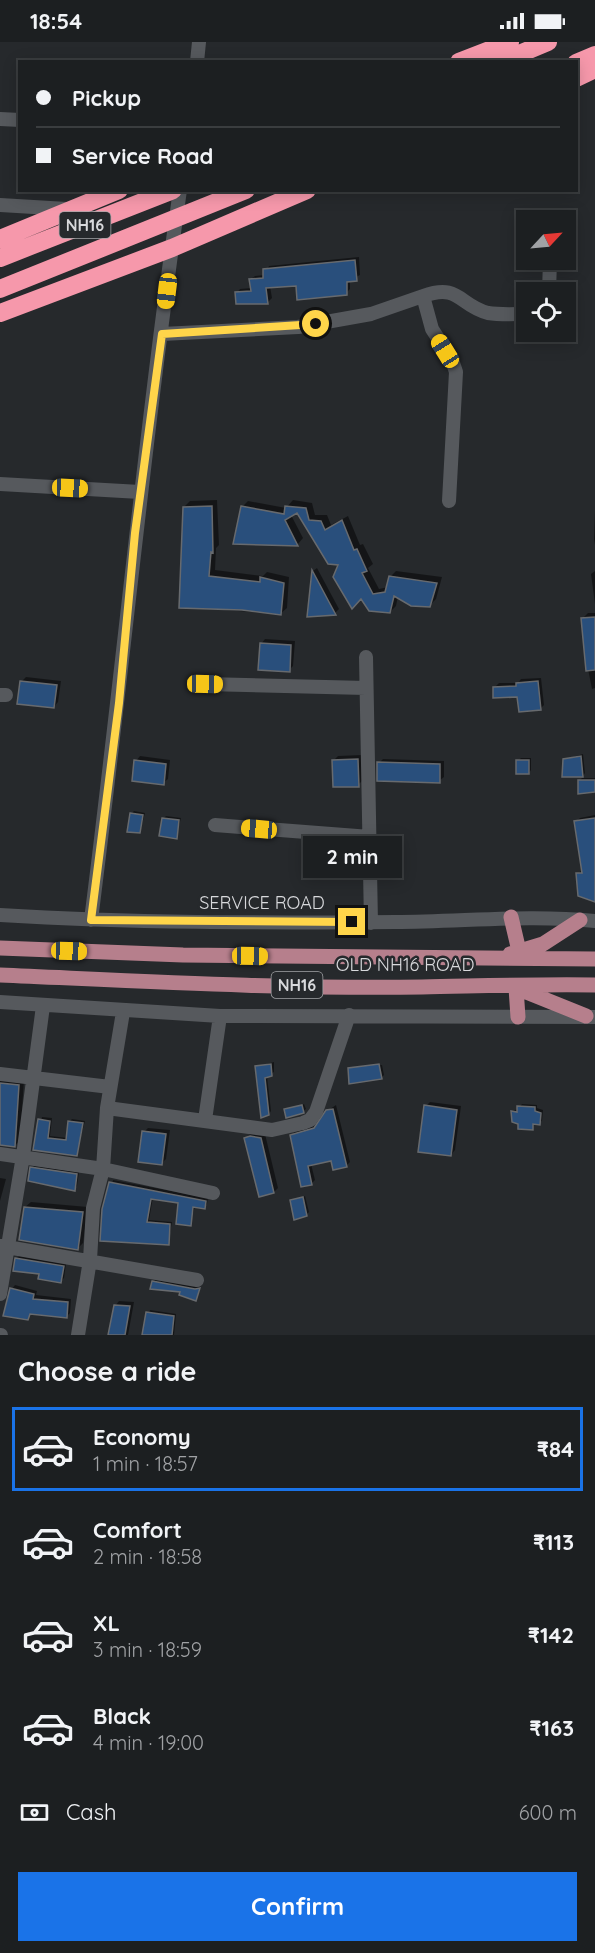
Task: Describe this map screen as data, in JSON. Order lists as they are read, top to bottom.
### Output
{
  "streets": {
    "highway": ["NH16"],
    "main road": ["OLD NH16 ROAD"],
    "street": ["SERVICE ROAD"]
  },
  "north": "top right",
  "page": {
    "status": "18:54",
    "banner": ["Pickup", "Service Road"],
    "bubble": "2 min",
    "heading": "Choose a ride",
    "list": [
      {
        "name": "Economy",
        "note": "1 min · 18:57",
        "value": "₹84"
      },
      {
        "name": "Comfort",
        "note": "2 min · 18:58",
        "value": "₹113"
      },
      {
        "name": "XL",
        "note": "3 min · 18:59",
        "value": "₹142"
      },
      {
        "name": "Black",
        "note": "4 min · 19:00",
        "value": "₹163"
      }
    ],
    "pay": ["Cash", "600 m"],
    "buttons": "Confirm"
  }
}
